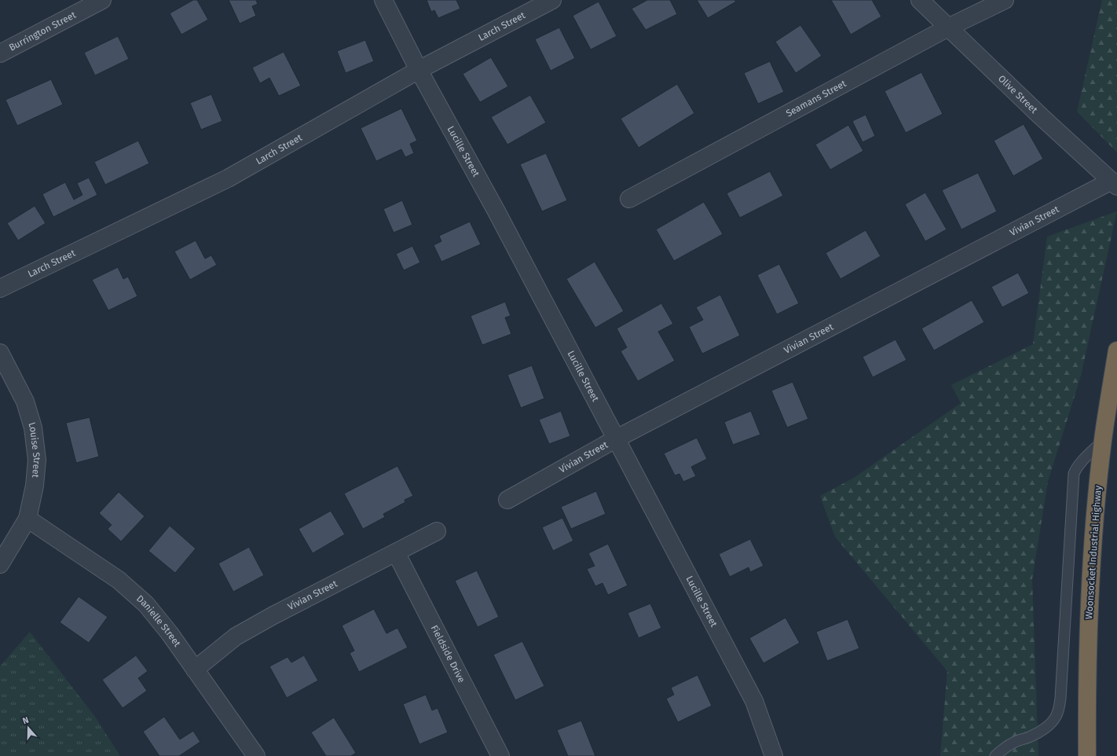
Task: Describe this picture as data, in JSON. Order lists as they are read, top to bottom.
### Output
{
  "streets": {
    "highway": ["Woonsocket Industrial Highway"],
    "street": [
      "Larch Street",
      "Burrington Street",
      "Olive Street",
      "Seamans Street",
      "Lucille Street",
      "Vivian Street",
      "Louise Street",
      "Danielle Street",
      "Fieldside Drive"
    ]
  },
  "crossings": [
    ["Larch Street", "Lucille Street"],
    ["Olive Street", "Seamans Street"],
    ["Olive Street", "Vivian Street"],
    ["Lucille Street", "Vivian Street"],
    ["Vivian Street", "Danielle Street"],
    ["Vivian Street", "Fieldside Drive"],
    ["Louise Street", "Danielle Street"]
  ],
  "north": "top"
}
